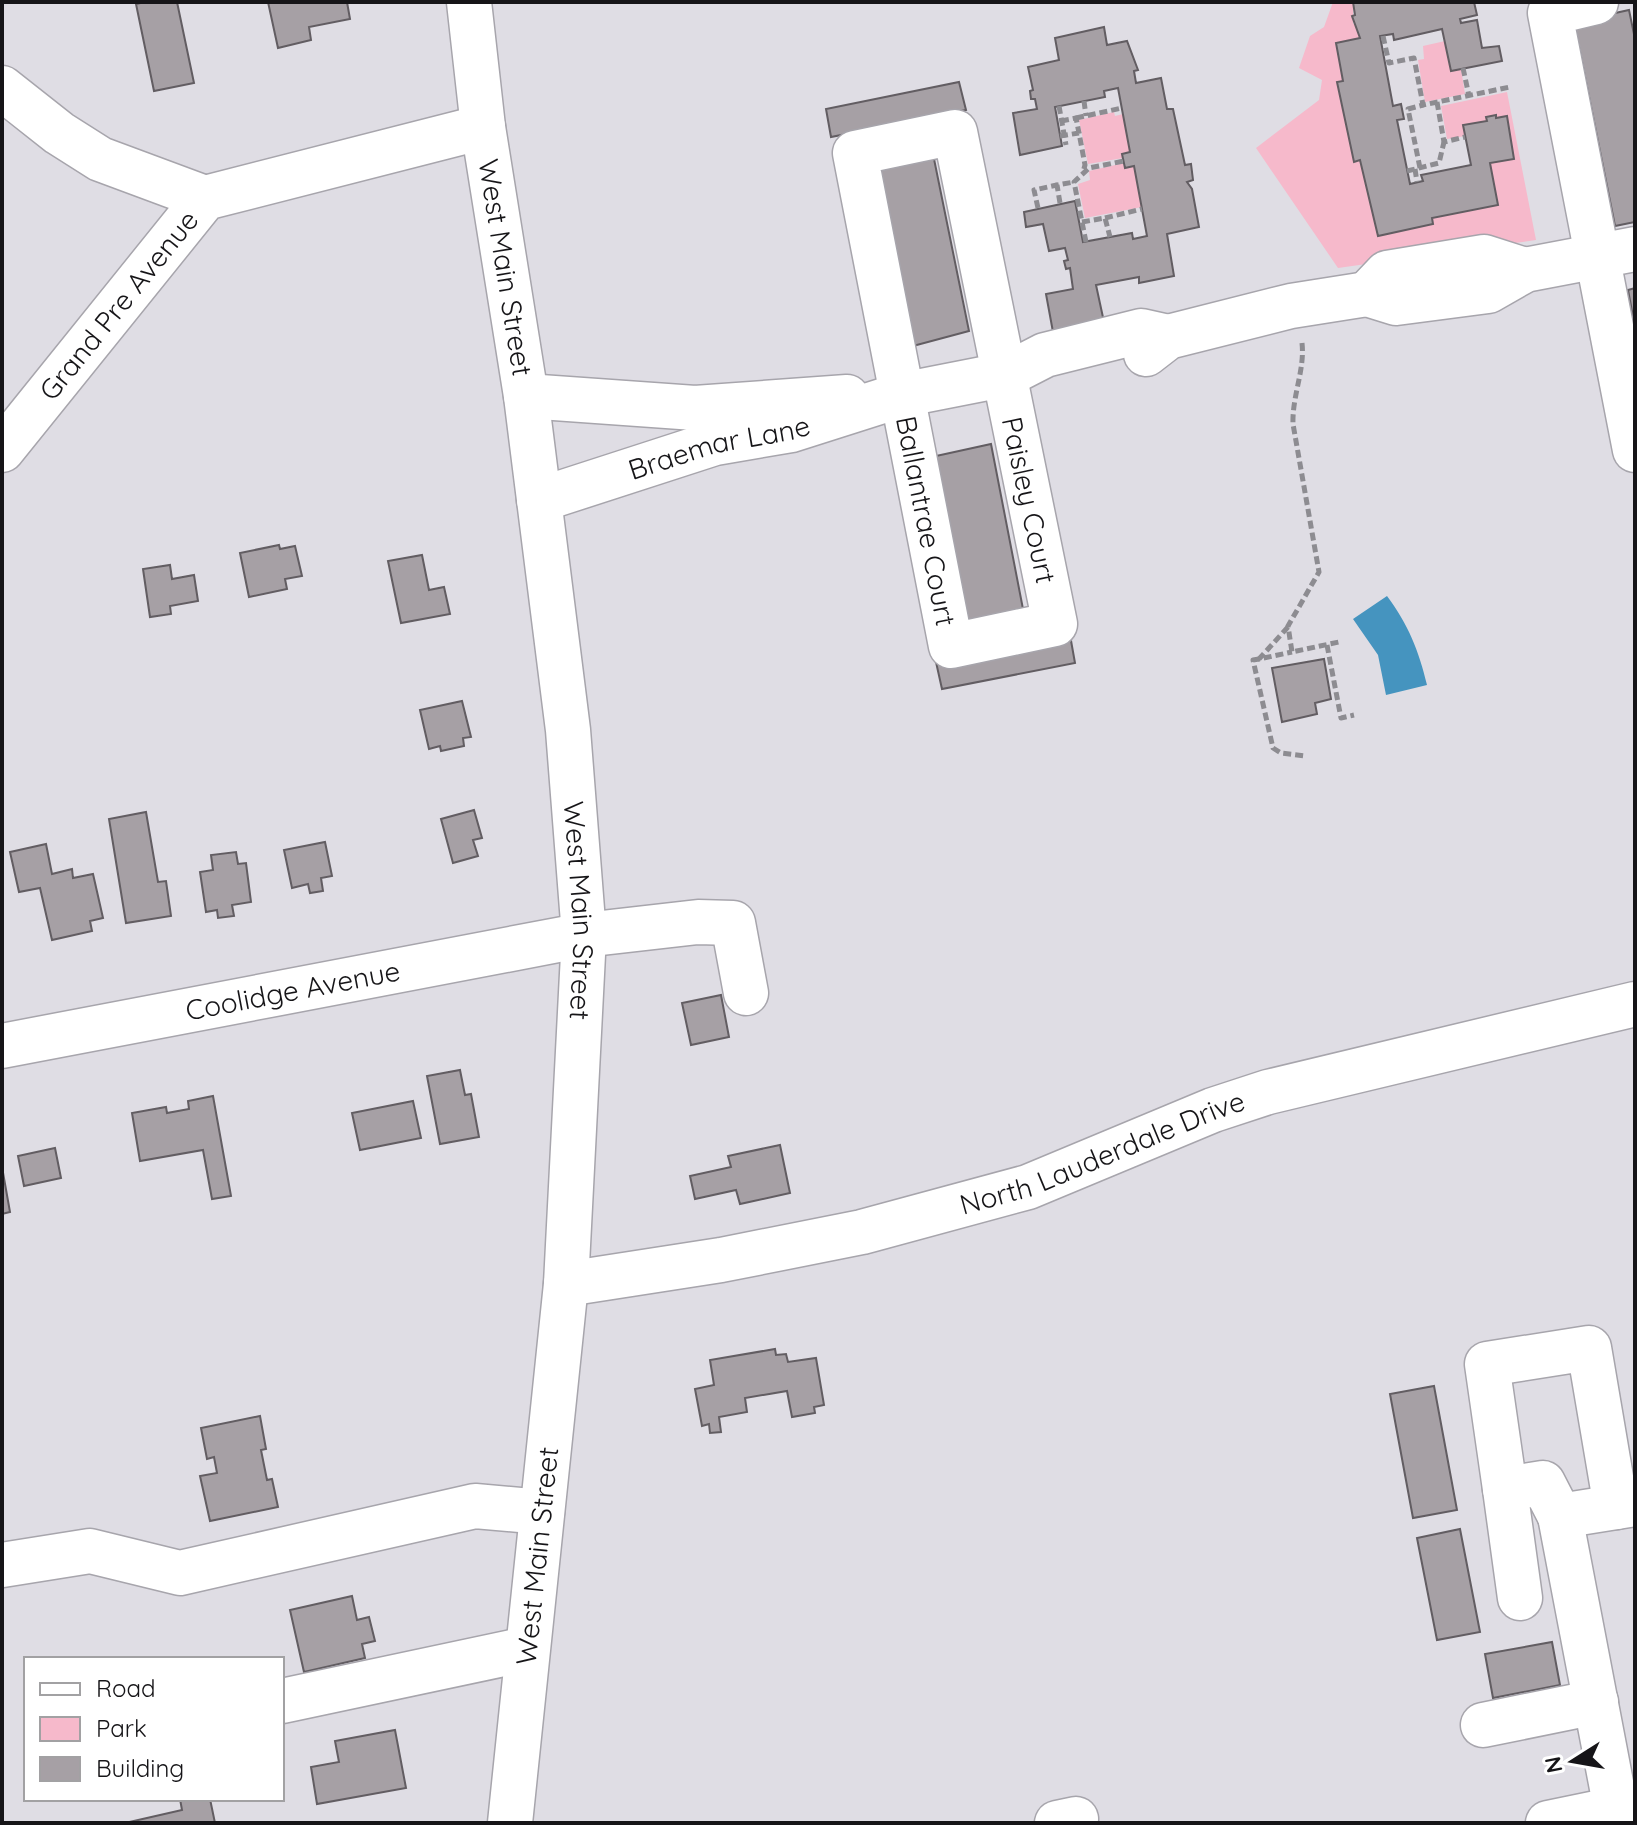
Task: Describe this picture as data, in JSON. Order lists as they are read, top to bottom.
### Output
{
  "streets": {
    "street": [
      "West Main Street",
      "Grand Pre Avenue",
      "Braemar Lane",
      "Paisley Court",
      "Ballantrae Court",
      "Coolidge Avenue",
      "North Lauderdale Drive"
    ]
  },
  "crossings": [
    ["West Main Street", "Grand Pre Avenue"],
    ["West Main Street", "Braemar Lane"],
    ["West Main Street", "Coolidge Avenue"],
    ["West Main Street", "North Lauderdale Drive"],
    ["Braemar Lane", "Paisley Court"],
    ["Braemar Lane", "Ballantrae Court"],
    ["Paisley Court", "Ballantrae Court"]
  ],
  "legend": ["Road", "Park", "Building"],
  "north": "left"
}
